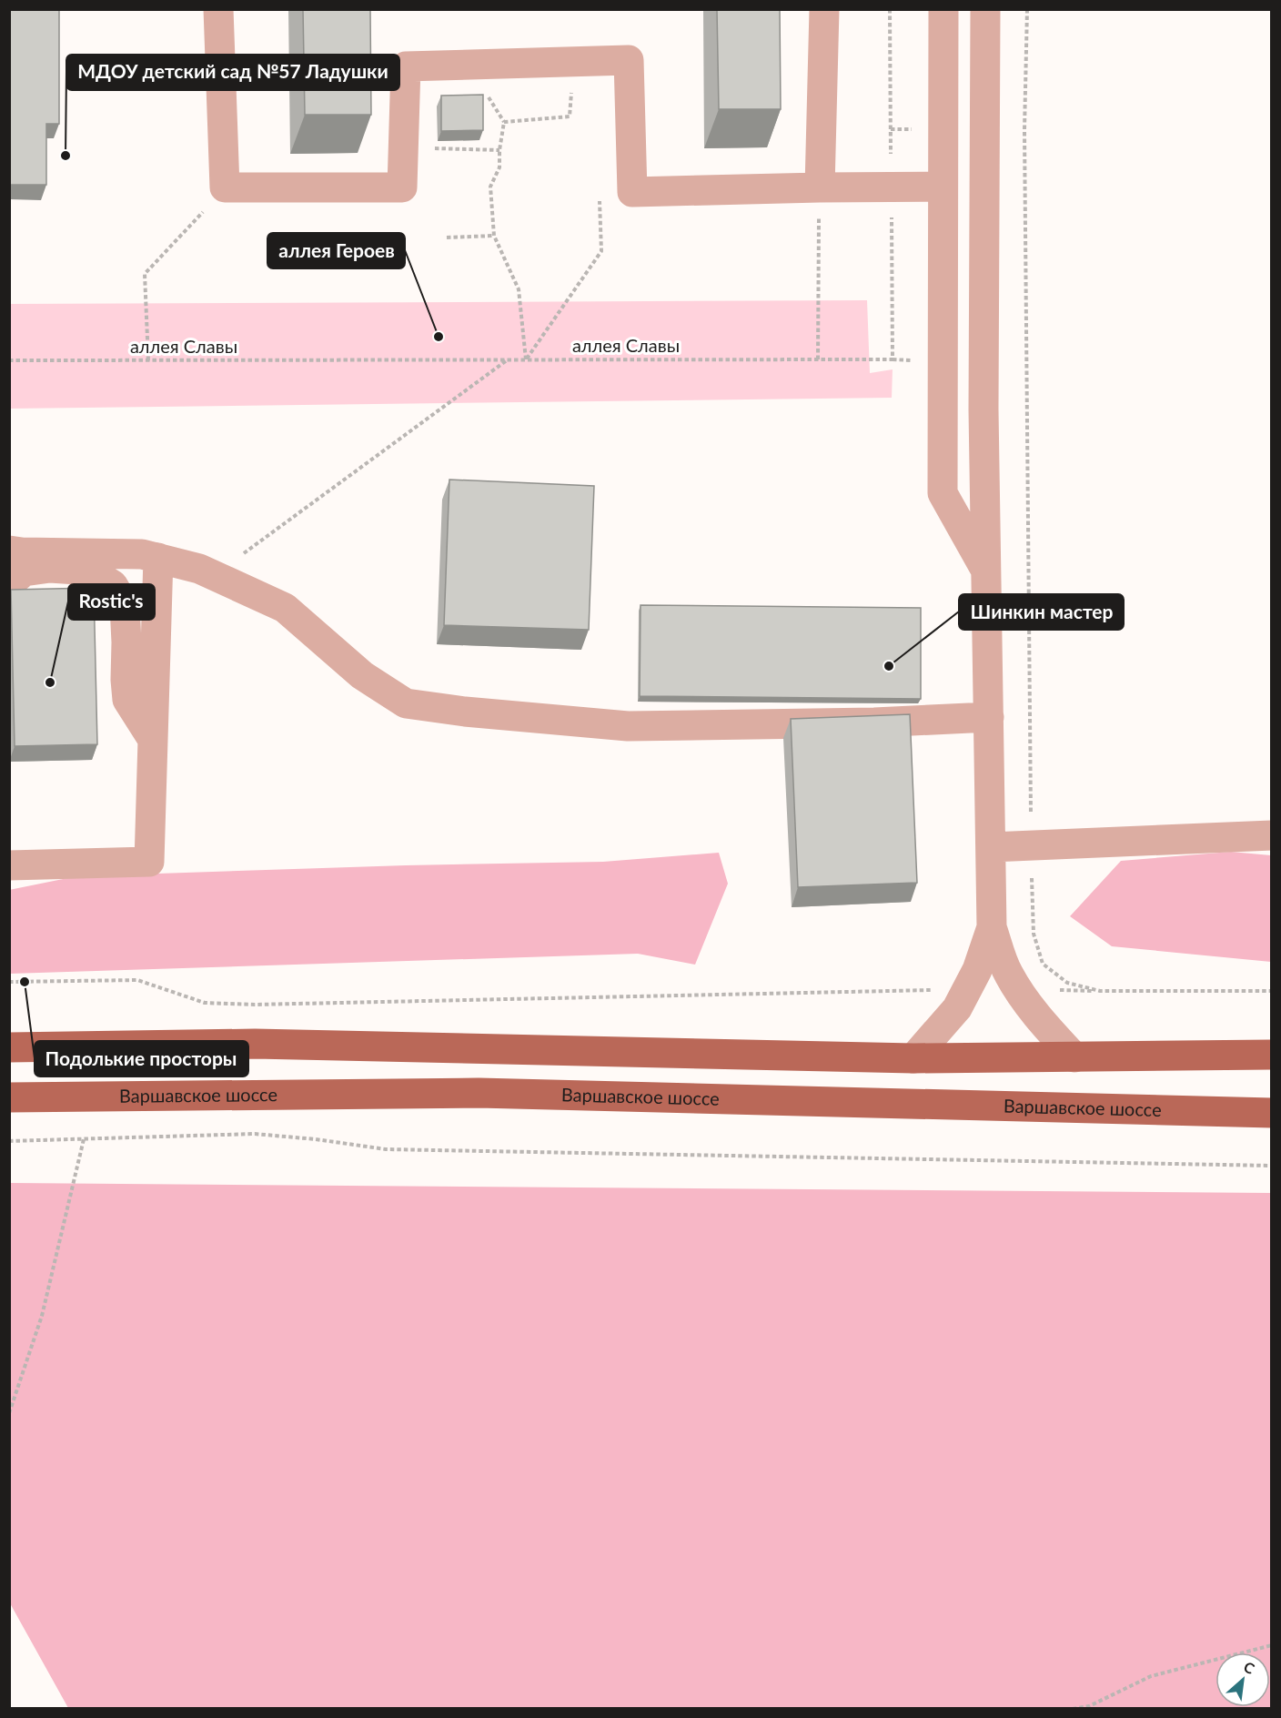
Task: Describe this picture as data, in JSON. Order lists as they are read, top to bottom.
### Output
{
  "streets": {
    "main road": ["Варшавское шоссе"],
    "path": ["аллея Славы"]
  },
  "places": [
    "МДОУ детский сад №57 Ладушки",
    "аллея Героев",
    "Шинкин мастер",
    "Rostic's",
    "Подолькие просторы"
  ],
  "north": "top right"
}
